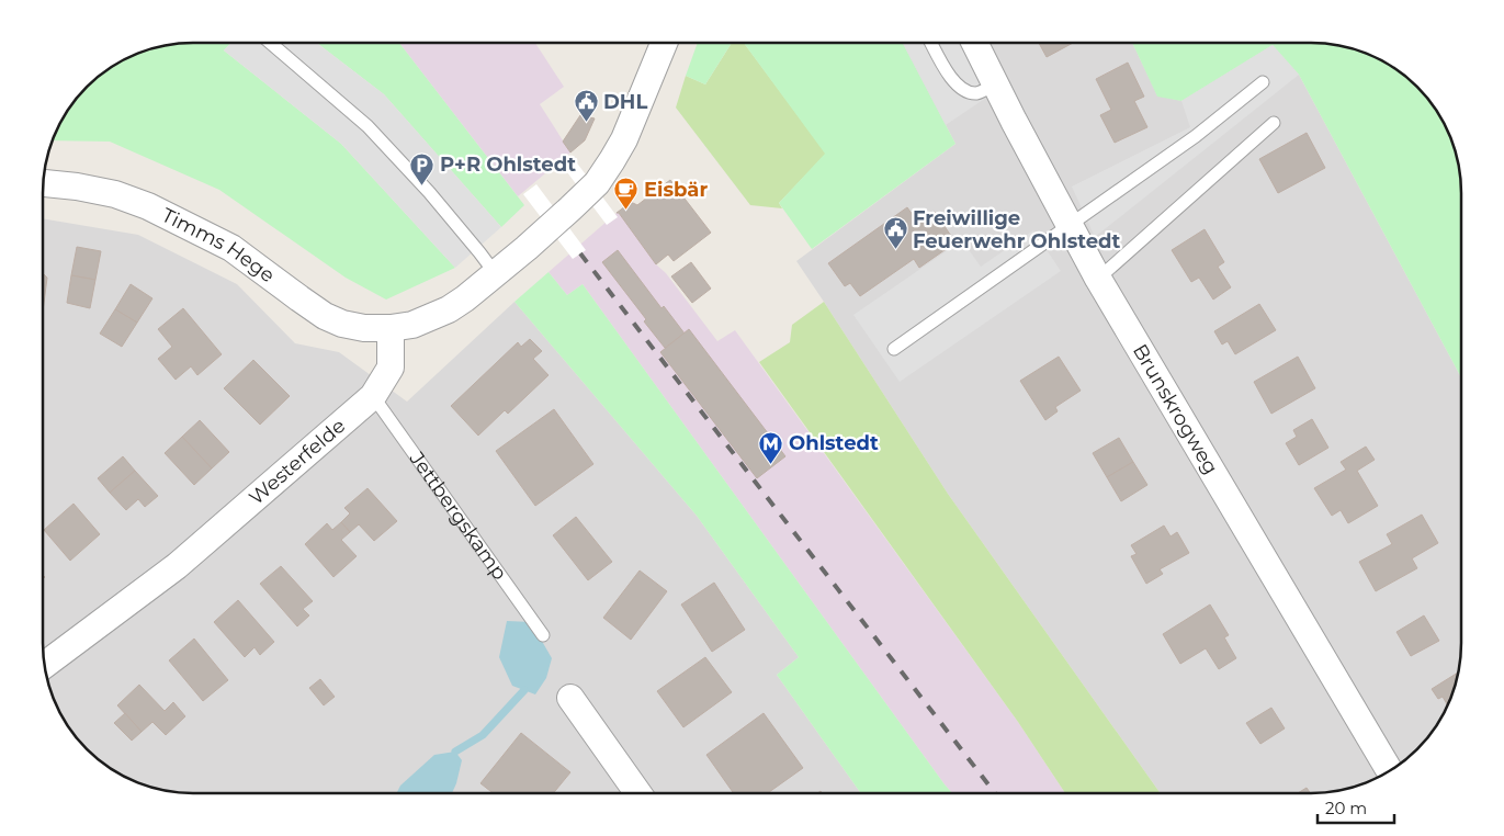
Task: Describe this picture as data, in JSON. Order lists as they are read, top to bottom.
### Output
{
  "streets": {
    "street": ["Timms Hege", "Brunskrogweg", "Westerfelde"],
    "lane": ["Jettbergskamp"]
  },
  "crossings": [
    ["Timms Hege", "Westerfelde"],
    ["Westerfelde", "Jettbergskamp"]
  ],
  "places": {
    "public building": ["DHL", "Freiwillige Feuerwehr Ohlstedt"],
    "parking": ["P+R Ohlstedt"],
    "cafe": ["Eisbär"],
    "metro station": ["Ohlstedt"]
  },
  "scale_bar": "20 m"
}
